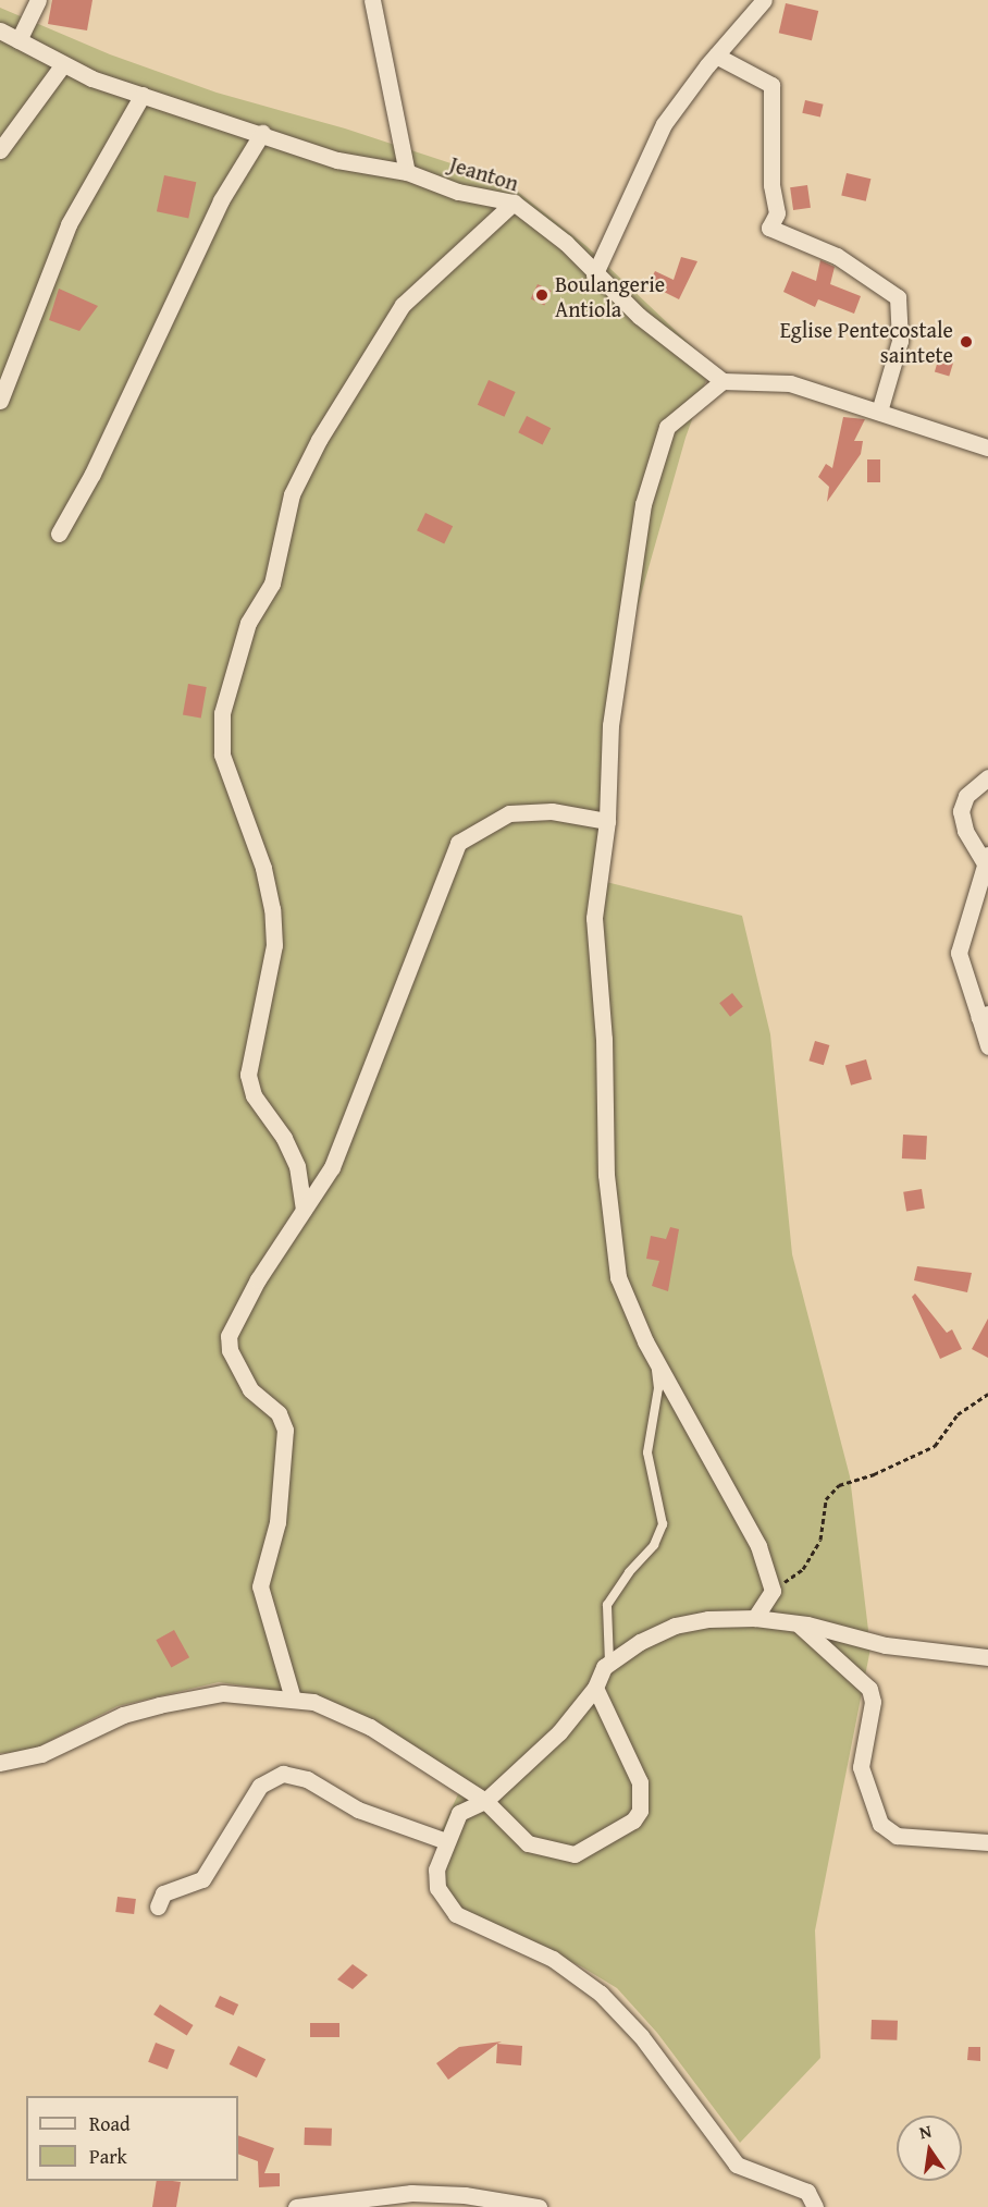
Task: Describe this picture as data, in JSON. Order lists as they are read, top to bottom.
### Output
{
  "streets": {
    "street": ["Jeanton"]
  },
  "places": ["Boulangerie Antiola", "Eglise Pentecostale saintete"],
  "legend": ["Road", "Park"],
  "north": "top"
}
